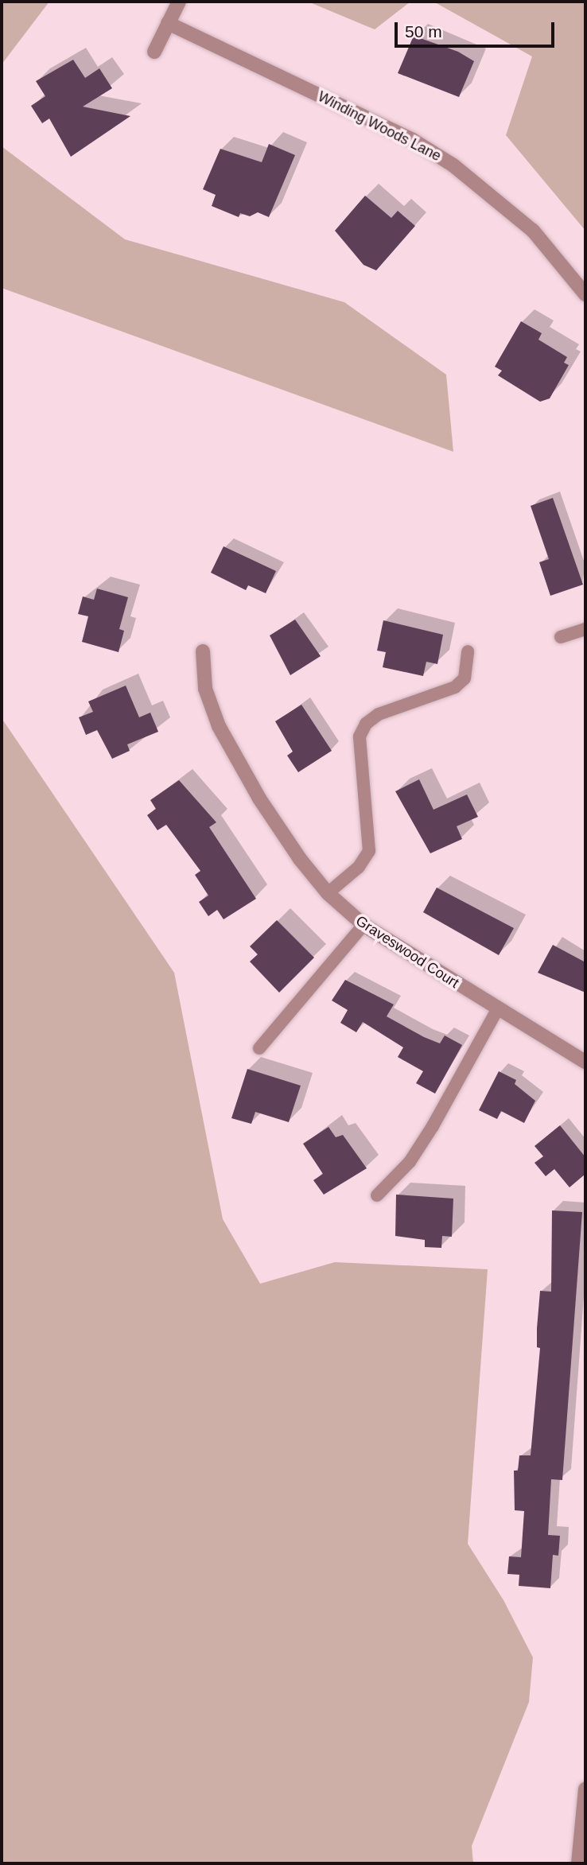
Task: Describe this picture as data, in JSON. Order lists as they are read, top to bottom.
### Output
{
  "streets": {
    "street": ["Winding Woods Lane", "Graveswood Court"]
  },
  "scale_bar": "50 m"
}
